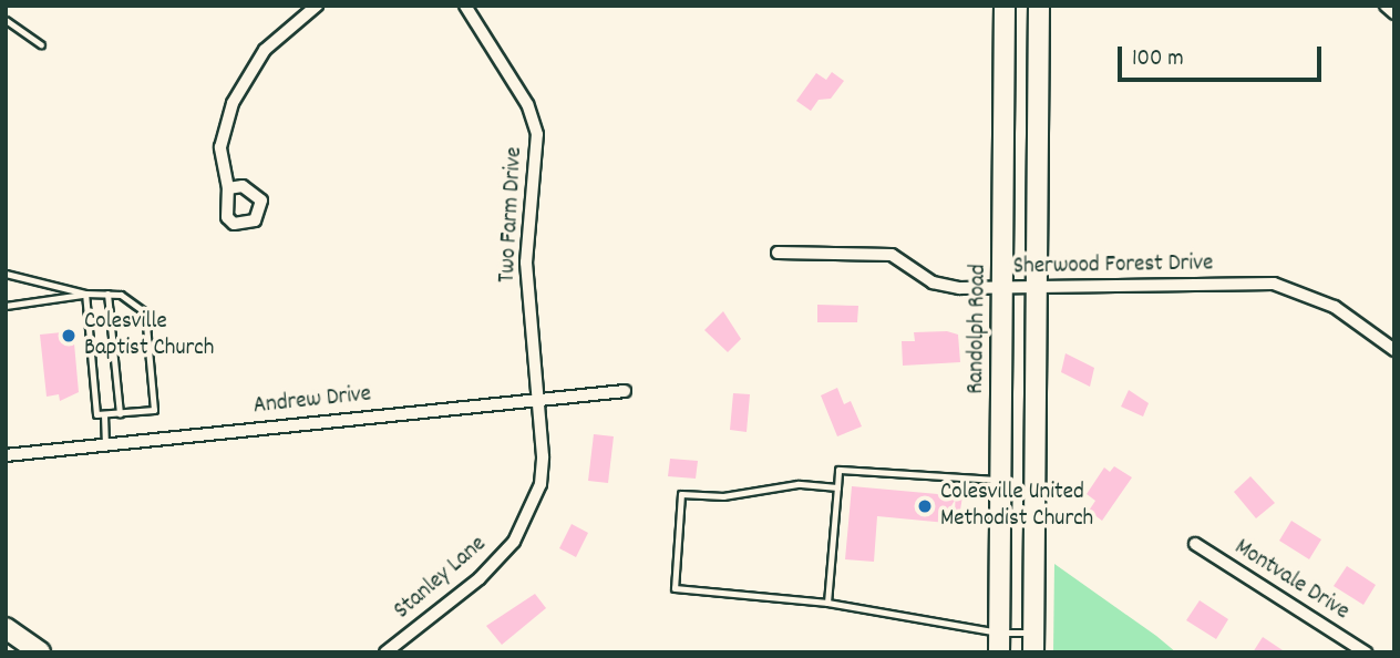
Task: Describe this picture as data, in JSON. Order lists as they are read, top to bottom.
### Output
{
  "streets": {
    "main road": ["Randolph Road"],
    "street": [
      "Two Farm Drive",
      "Sherwood Forest Drive",
      "Andrew Drive",
      "Stanley Lane",
      "Montvale Drive"
    ]
  },
  "crossings": [
    ["Two Farm Drive", "Andrew Drive"],
    ["Two Farm Drive", "Stanley Lane"],
    ["Sherwood Forest Drive", "Randolph Road"],
    ["Andrew Drive", "Stanley Lane"]
  ],
  "places": ["Colesville Baptist Church", "Colesville United Methodist Church"],
  "scale_bar": "100 m"
}
